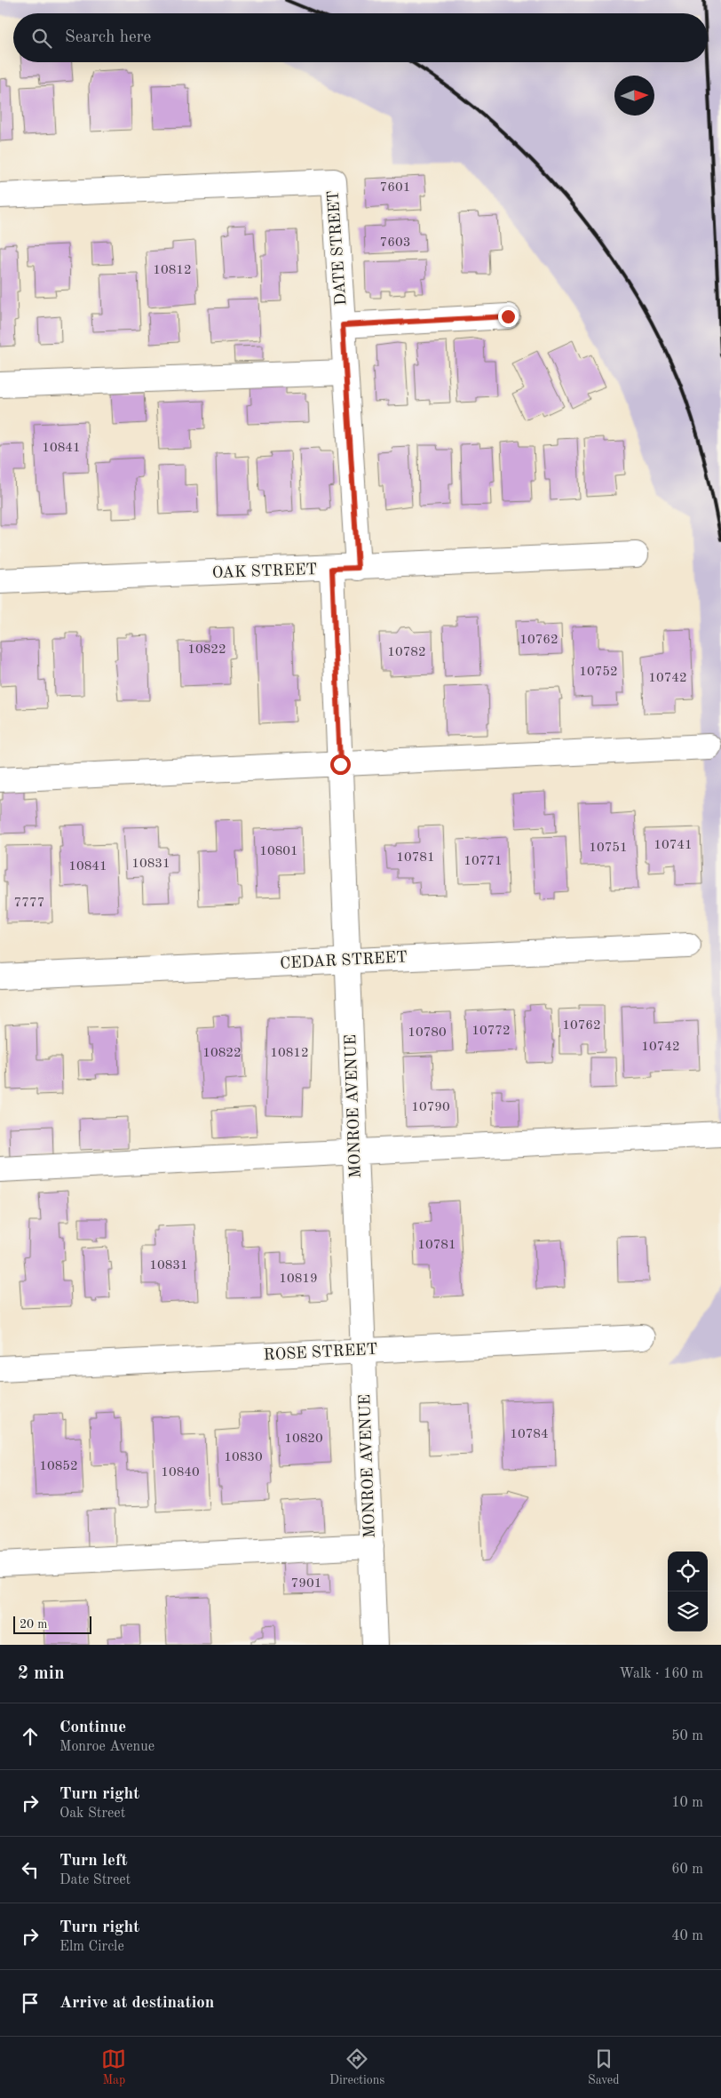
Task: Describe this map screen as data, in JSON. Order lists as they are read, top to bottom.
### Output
{
  "streets": {
    "street": [
      "DATE STREET",
      "OAK STREET",
      "CEDAR STREET",
      "MONROE AVENUE",
      "ROSE STREET"
    ]
  },
  "crossings": [
    ["DATE STREET", "OAK STREET"],
    ["OAK STREET", "MONROE AVENUE"],
    ["CEDAR STREET", "MONROE AVENUE"],
    ["MONROE AVENUE", "ROSE STREET"]
  ],
  "house_numbers": [
    "7601",
    "7603",
    "10812",
    "10841",
    "10762",
    "10822",
    "10782",
    "10752",
    "10742",
    "10741",
    "10751",
    "10801",
    "10781",
    "10771",
    "10831",
    "10841",
    "7777",
    "10762",
    "10772",
    "10780",
    "10742",
    "10822",
    "10812",
    "10790",
    "10781",
    "10831",
    "10819",
    "10784",
    "10820",
    "10830",
    "10852",
    "10840",
    "7901"
  ],
  "scale_bar": "20 m",
  "north": "right",
  "page": {
    "search": "Search here",
    "scale": "20 m",
    "heading": ["2 min", "Walk · 160 m"],
    "list": [
      ["Continue", "Monroe Avenue", "50 m"],
      ["Turn right", "Oak Street", "10 m"],
      ["Turn left", "Date Street", "60 m"],
      ["Turn right", "Elm Circle", "40 m"],
      "Arrive at destination"
    ],
    "nav": ["Map", "Directions", "Saved"]
  }
}
